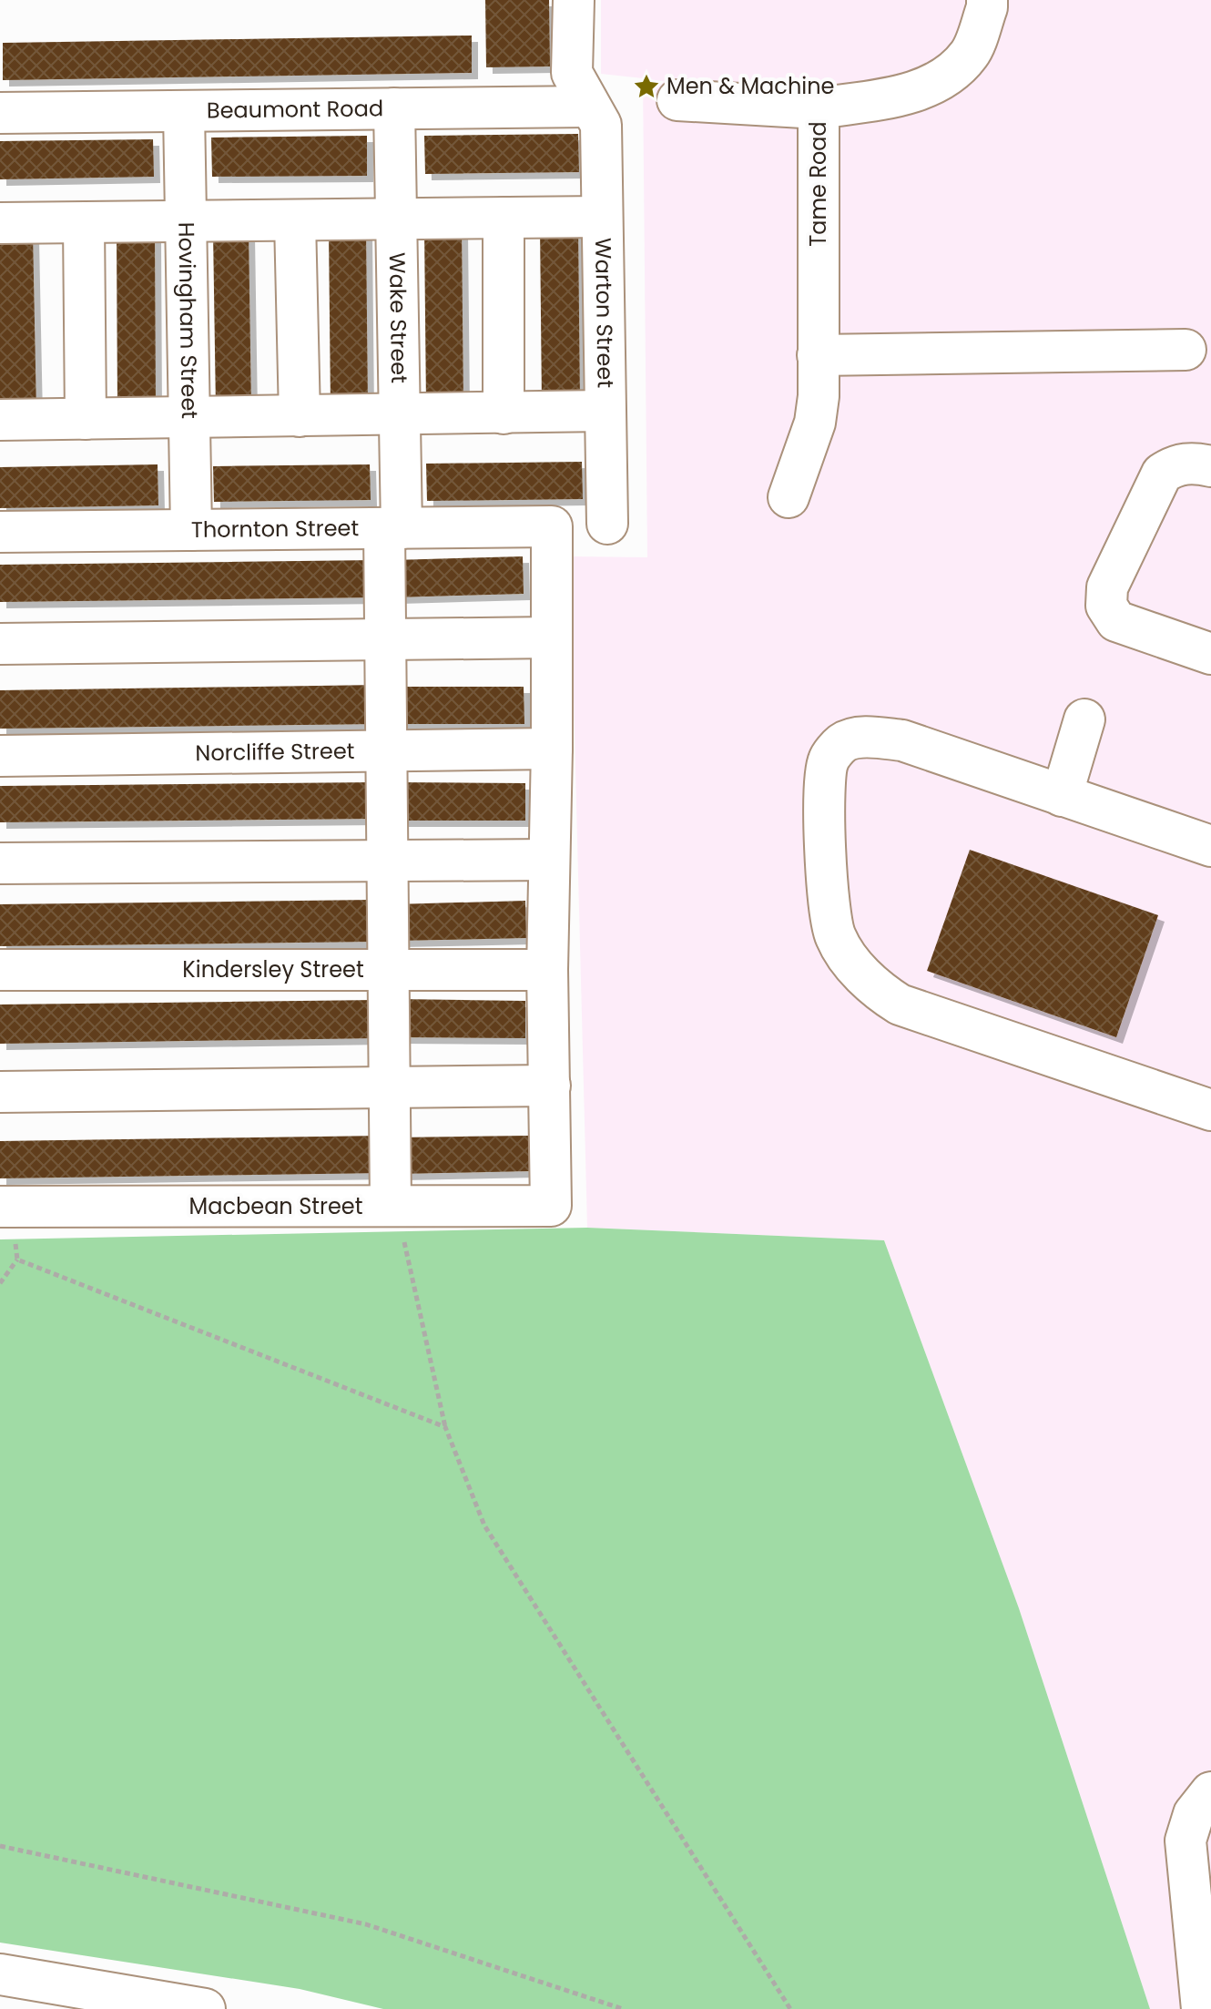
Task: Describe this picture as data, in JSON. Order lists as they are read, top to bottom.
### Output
{
  "streets": {
    "street": [
      "Beaumont Road",
      "Tame Road",
      "Warton Street",
      "Wake Street",
      "Hovingham Street",
      "Thornton Street",
      "Norcliffe Street",
      "Kindersley Street",
      "Macbean Street"
    ]
  },
  "crossings": [
    ["Beaumont Road", "Warton Street"],
    ["Beaumont Road", "Wake Street"],
    ["Beaumont Road", "Hovingham Street"],
    ["Wake Street", "Thornton Street"],
    ["Wake Street", "Norcliffe Street"],
    ["Wake Street", "Kindersley Street"],
    ["Wake Street", "Macbean Street"],
    ["Hovingham Street", "Thornton Street"]
  ],
  "places": {
    "place": ["Men & Machine"]
  }
}
